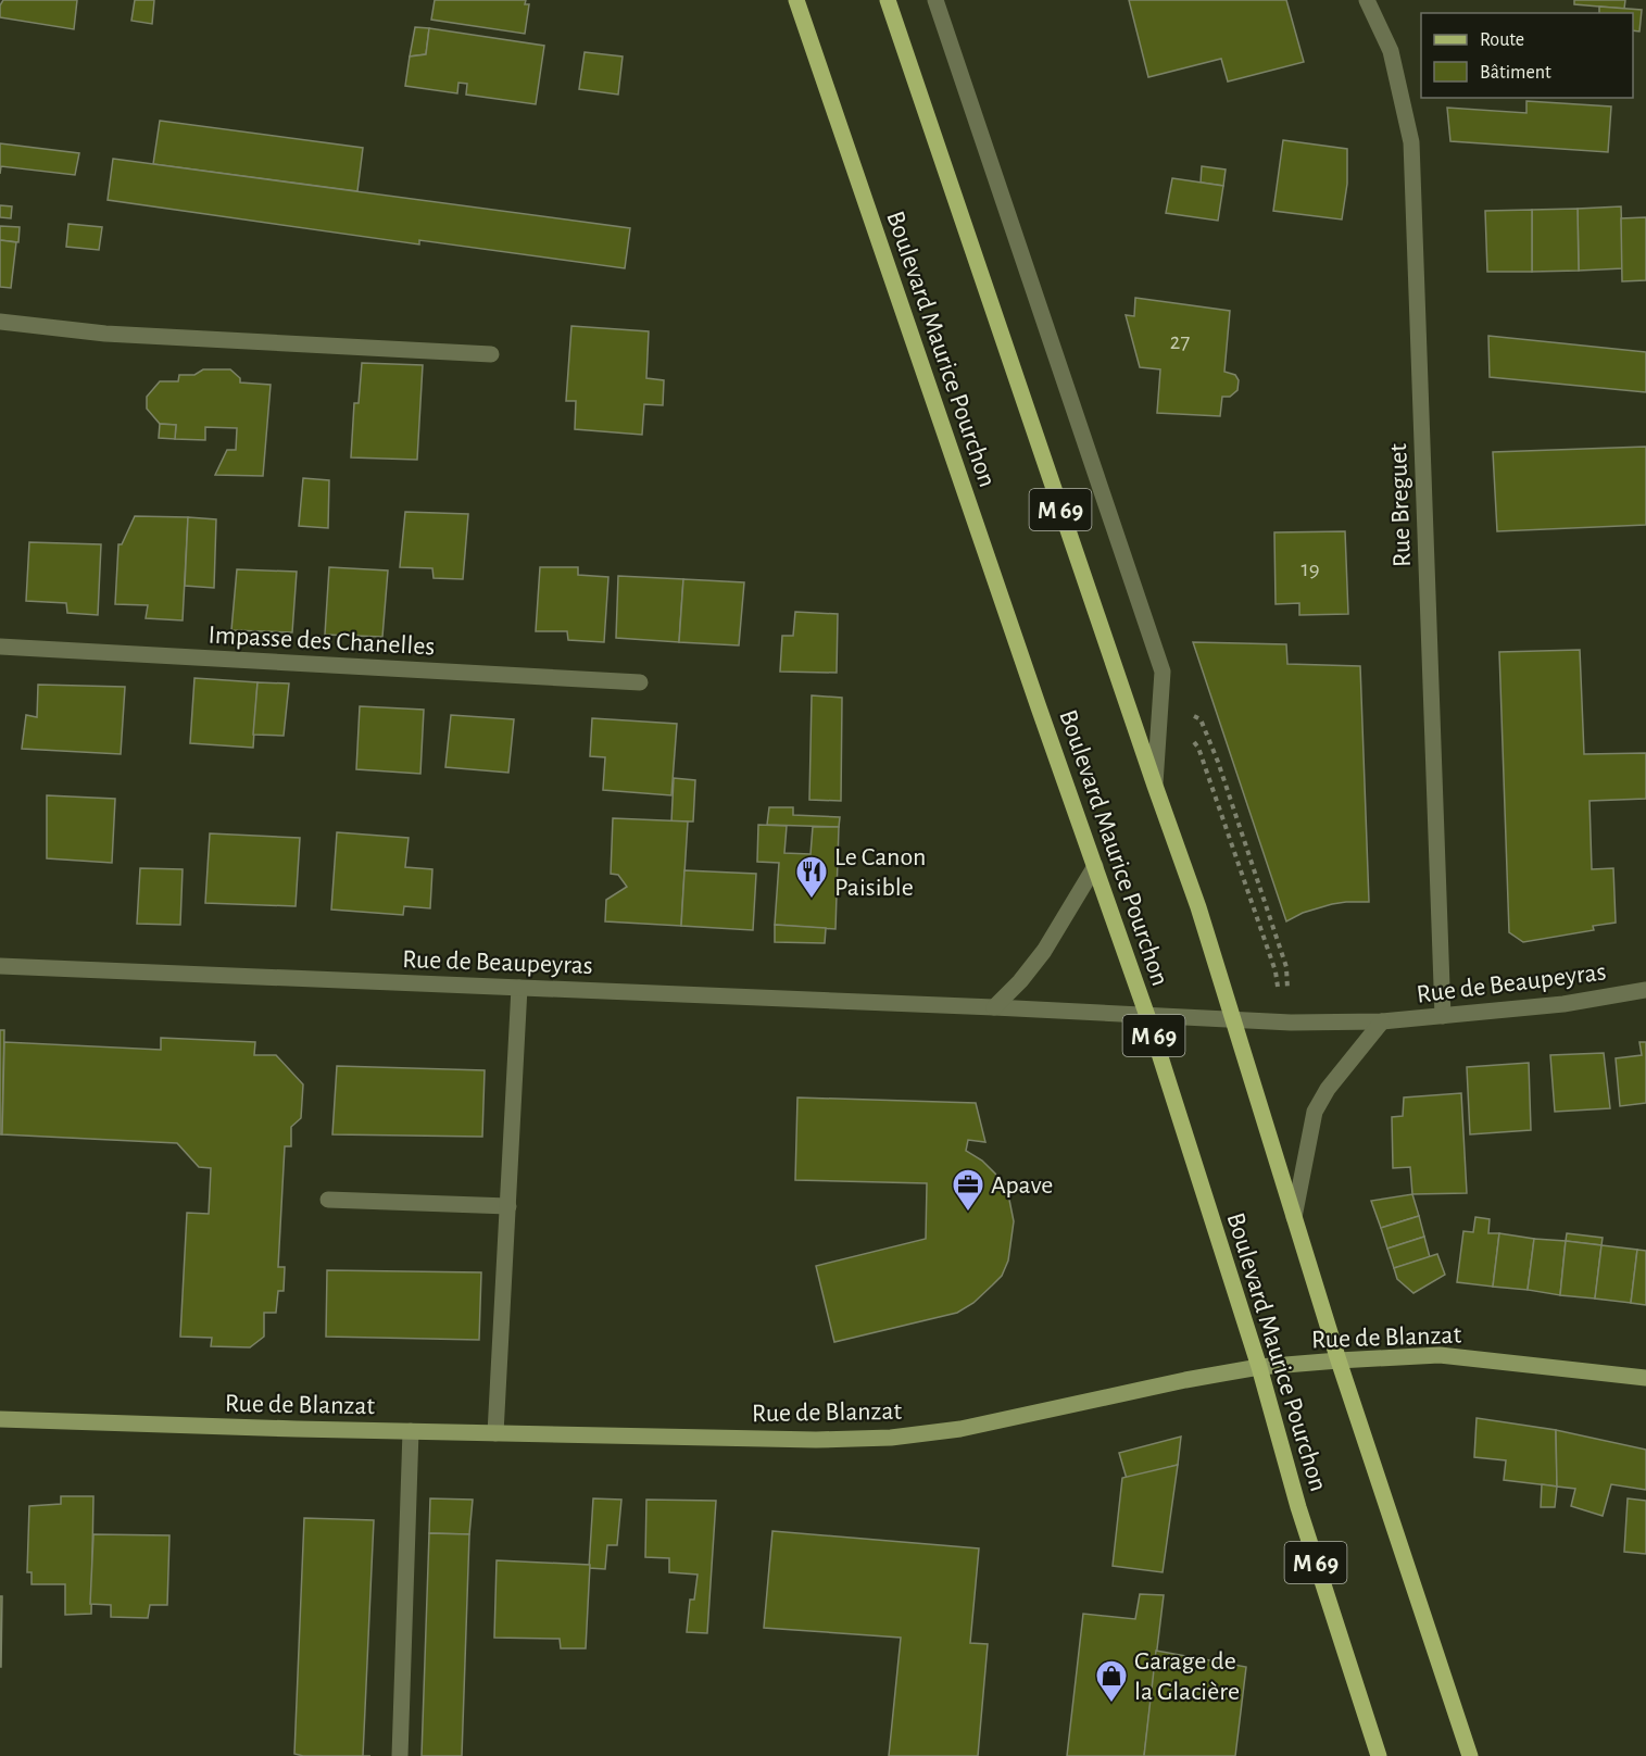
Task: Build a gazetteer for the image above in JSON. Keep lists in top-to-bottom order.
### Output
{
  "streets": {
    "main road": ["Boulevard Maurice Pourchon", "M 69"],
    "street": [
      "Rue Breguet",
      "Impasse des Chanelles",
      "Rue de Beaupeyras",
      "Rue de Blanzat"
    ]
  },
  "crossings": [
    ["Boulevard Maurice Pourchon", "Rue de Beaupeyras"],
    ["Boulevard Maurice Pourchon", "Rue de Blanzat"],
    ["Rue Breguet", "Rue de Beaupeyras"]
  ],
  "places": {
    "restaurant": ["Le Canon Paisible"],
    "office": ["Apave"],
    "shop": ["Garage de la Glacière"]
  },
  "house_numbers": ["27", "19"],
  "legend": ["Route", "Bâtiment"]
}
